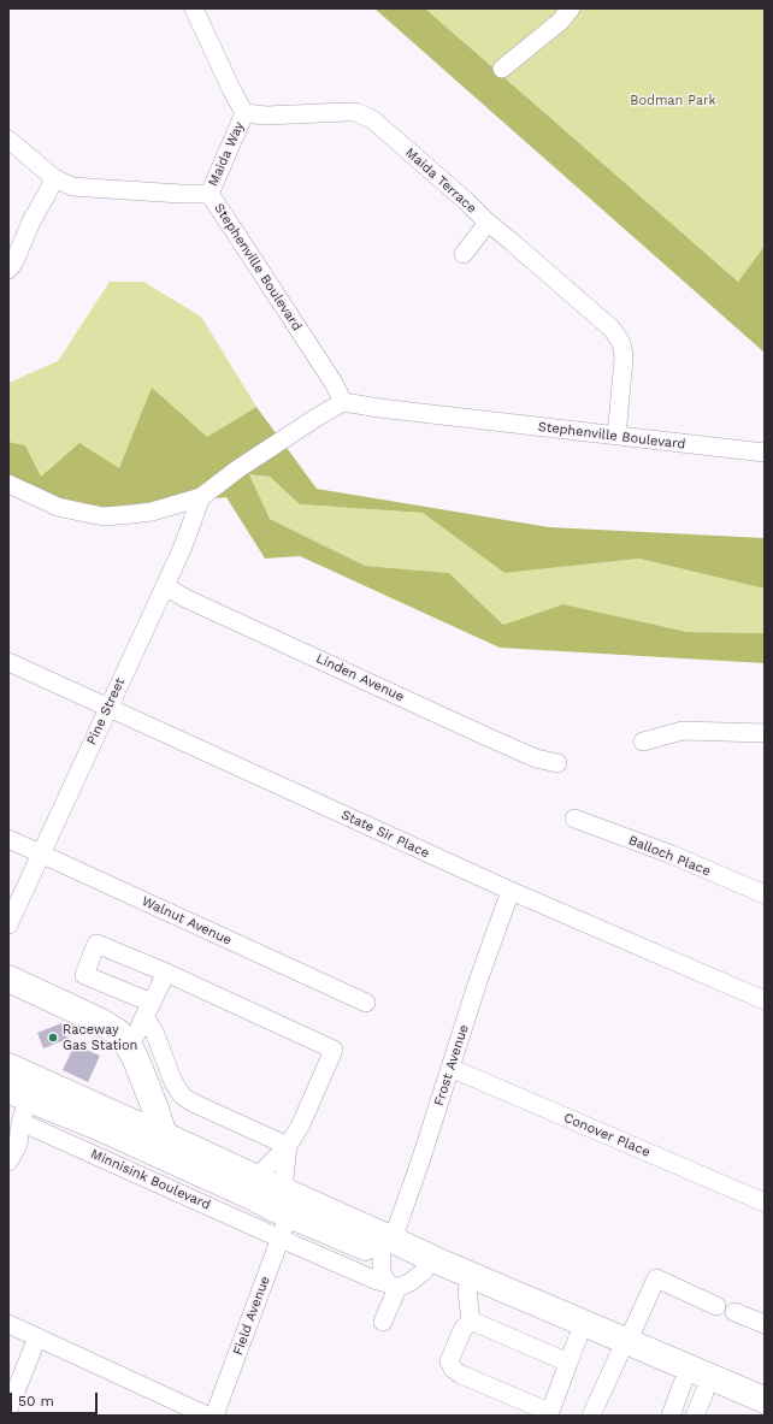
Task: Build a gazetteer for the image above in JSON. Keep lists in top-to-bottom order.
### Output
{
  "streets": {
    "street": [
      "Maida Way",
      "Maida Terrace",
      "Stephenville Boulevard",
      "Linden Avenue",
      "Pine Street",
      "State Sir Place",
      "Balloch Place",
      "Walnut Avenue",
      "Frost Avenue",
      "Conover Place",
      "Field Avenue"
    ]
  },
  "crossings": [
    ["Maida Way", "Maida Terrace"],
    ["Maida Way", "Stephenville Boulevard"],
    ["Maida Terrace", "Stephenville Boulevard"],
    ["Linden Avenue", "Pine Street"],
    ["Pine Street", "State Sir Place"],
    ["Pine Street", "Walnut Avenue"],
    ["State Sir Place", "Frost Avenue"],
    ["Frost Avenue", "Conover Place"]
  ],
  "parks": ["Bodman Park"],
  "places": ["Raceway Gas Station"],
  "scale_bar": "50 m"
}
